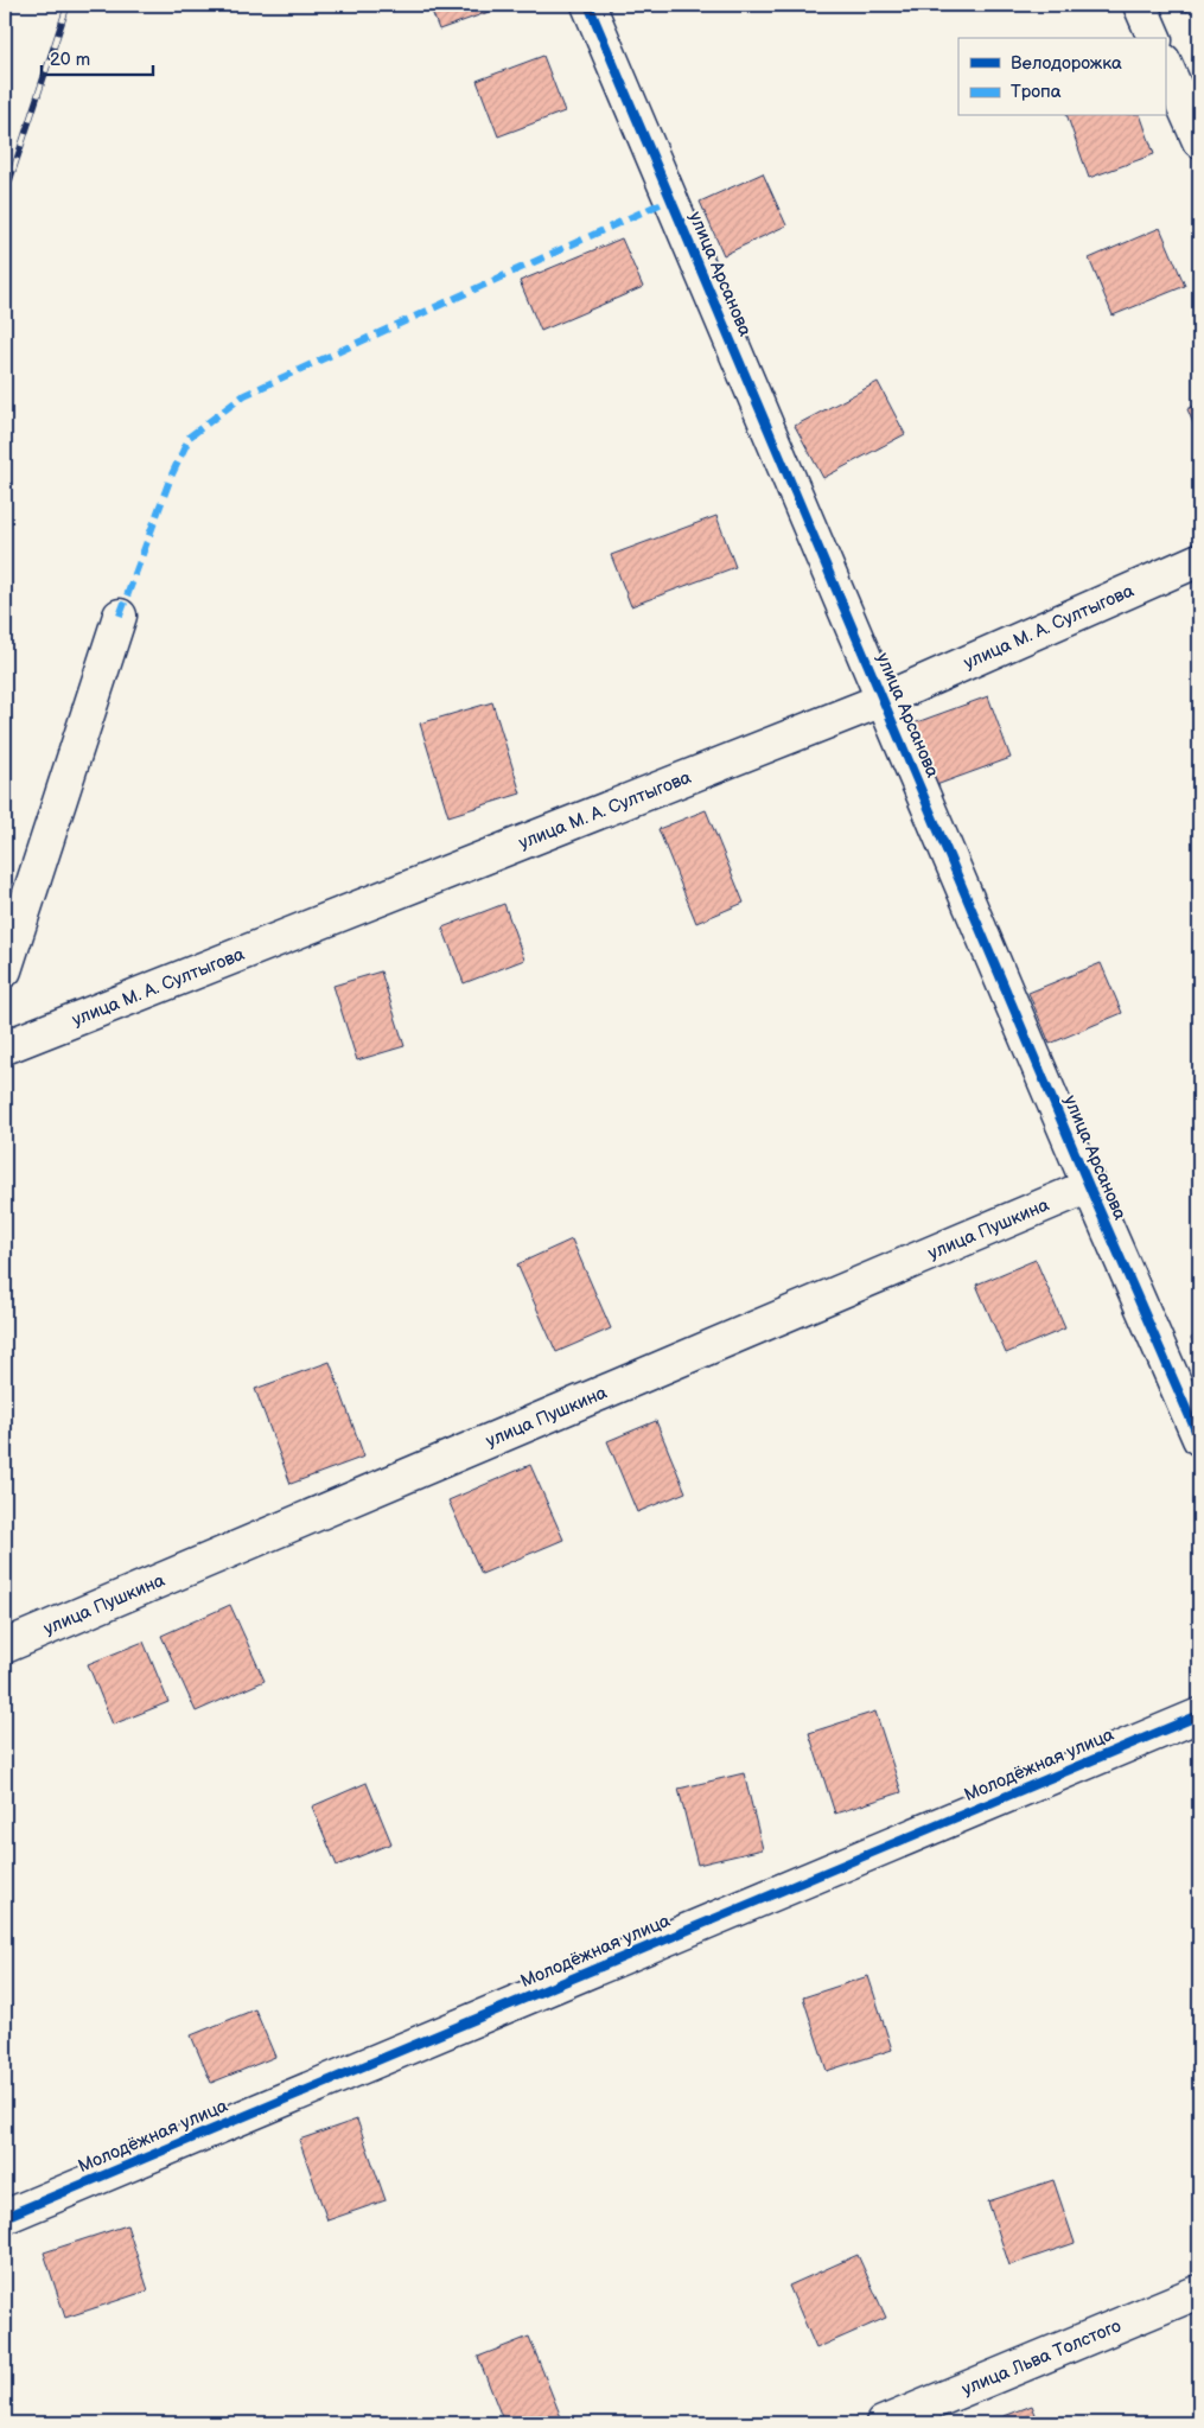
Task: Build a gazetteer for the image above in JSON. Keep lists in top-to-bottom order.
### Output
{
  "streets": {
    "street": [
      "улица Арсанова",
      "улица М. А. Султыгова",
      "улица Пушкина",
      "Молодёжная улица",
      "улица Льва Толстого"
    ]
  },
  "crossings": [
    ["улица Арсанова", "улица М. А. Султыгова"],
    ["улица Арсанова", "улица Пушкина"]
  ],
  "legend": ["Велодорожка", "Тропа"],
  "scale_bar": "20 m"
}
